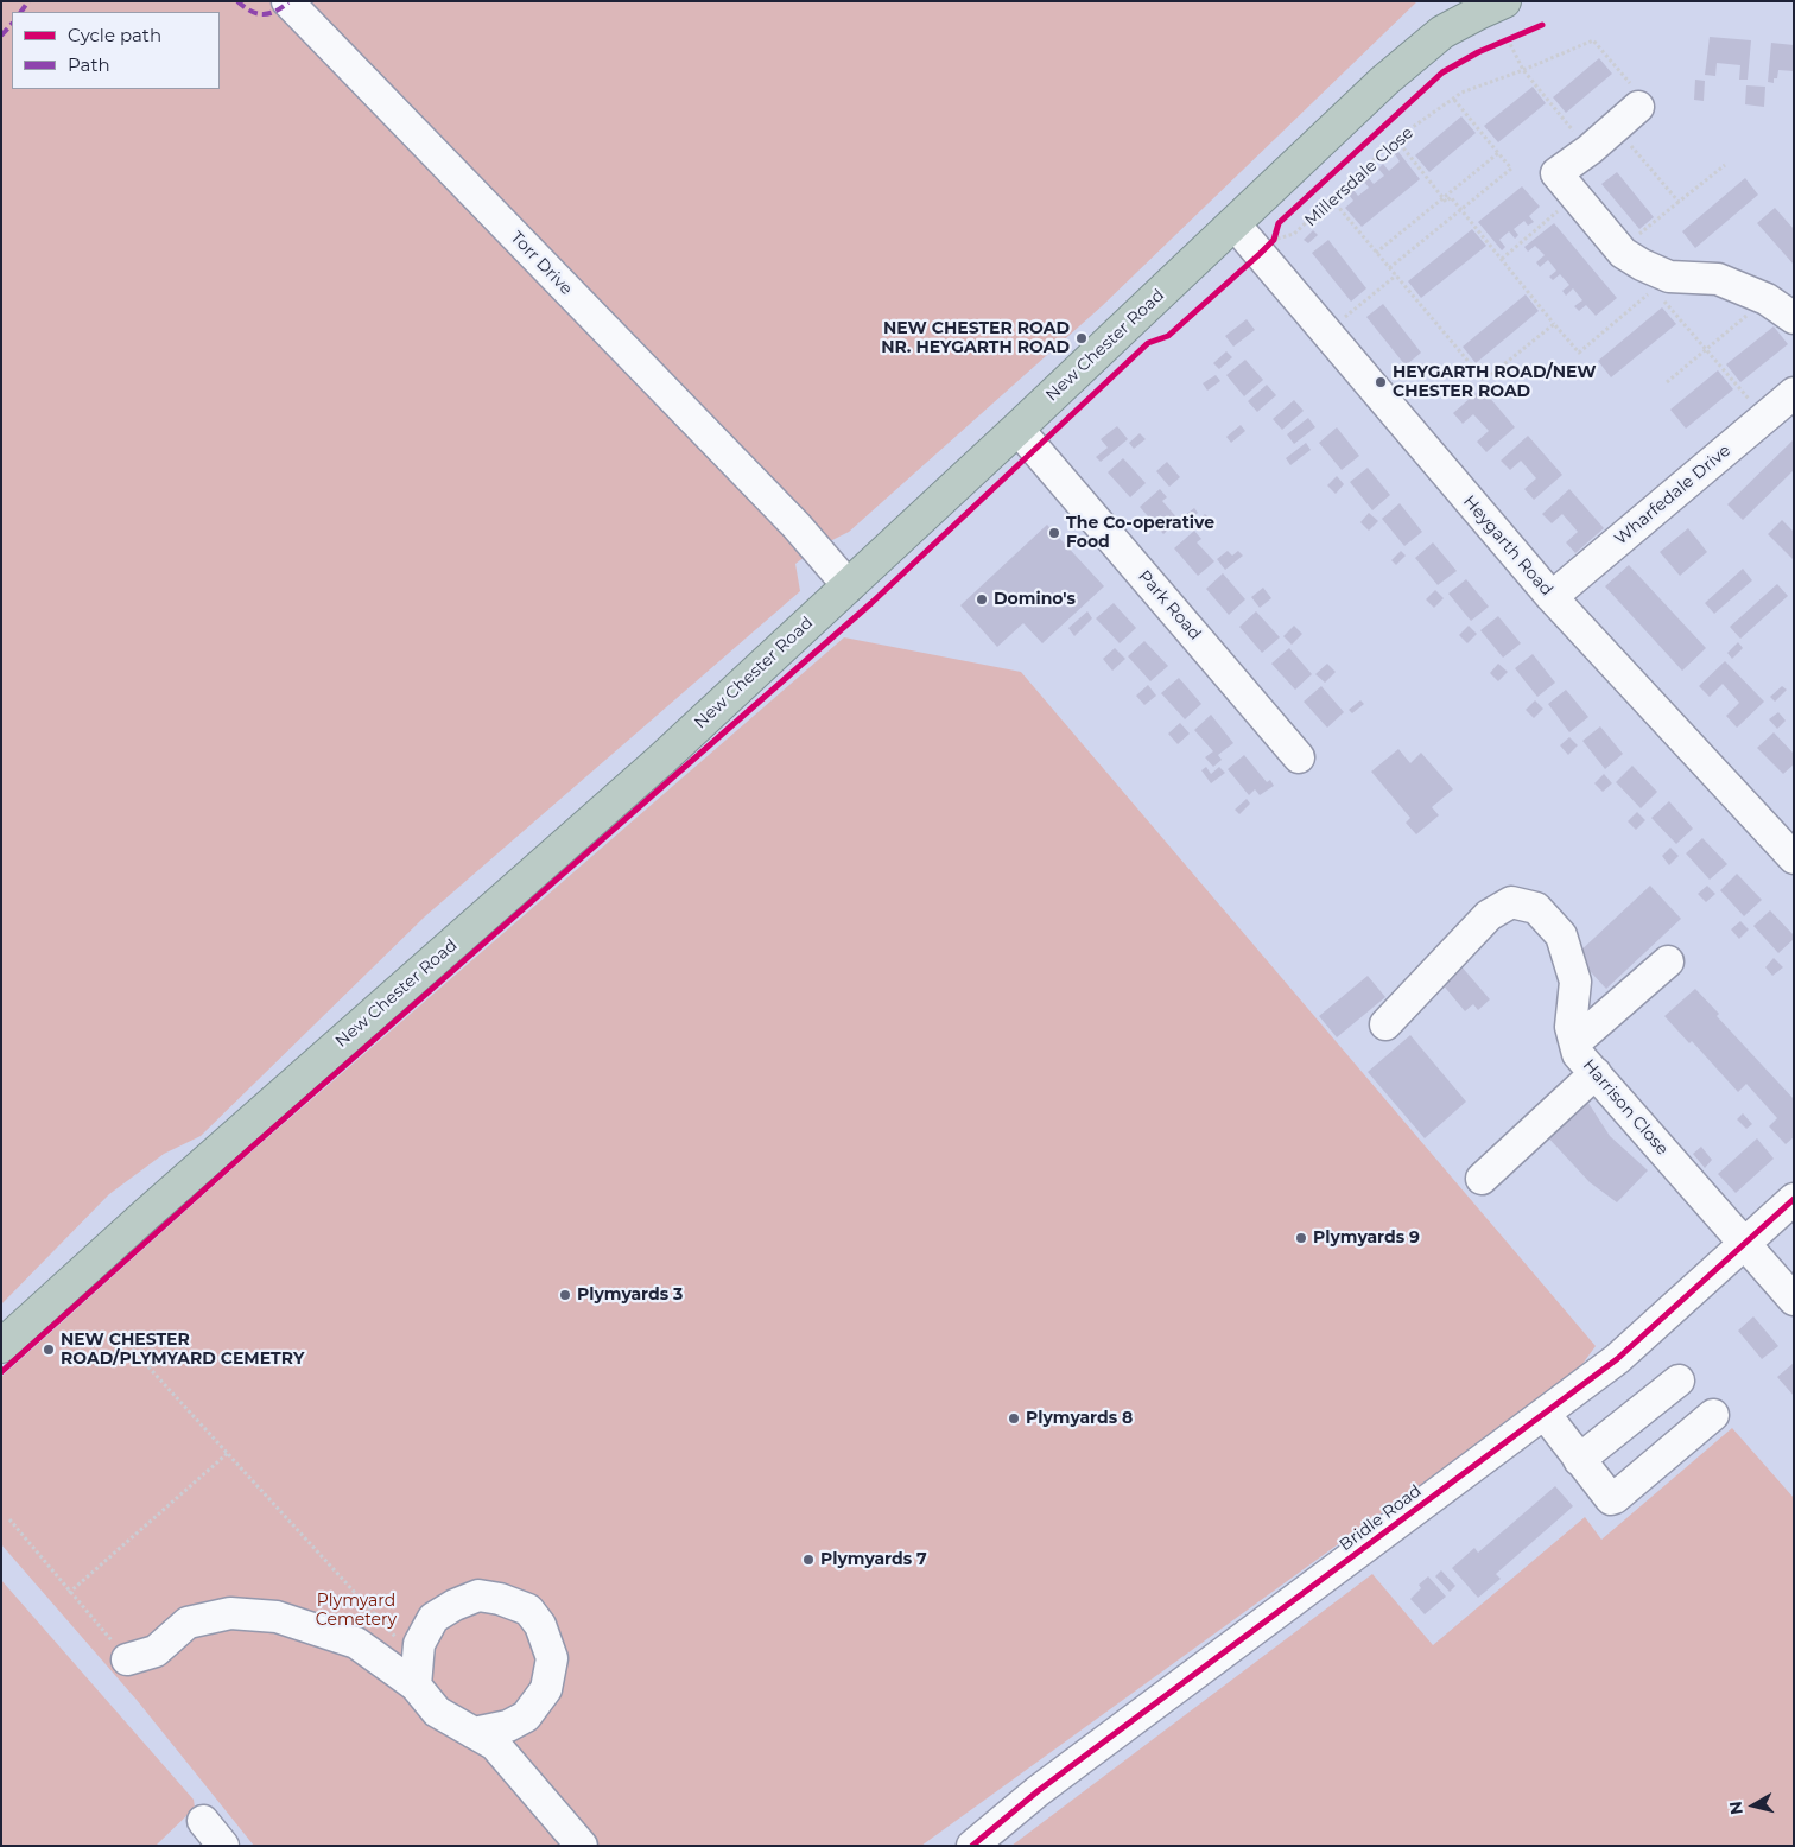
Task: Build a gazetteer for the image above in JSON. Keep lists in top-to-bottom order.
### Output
{
  "streets": {
    "highway": ["New Chester Road"],
    "street": [
      "Torr Drive",
      "Wharfedale Drive",
      "Heygarth Road",
      "Park Road",
      "Harrison Close",
      "Bridle Road"
    ],
    "cycle path": ["Millersdale Close"]
  },
  "crossings": [
    ["Torr Drive", "New Chester Road"],
    ["New Chester Road", "Heygarth Road"],
    ["New Chester Road", "Park Road"],
    ["Wharfedale Drive", "Heygarth Road"],
    ["Harrison Close", "Bridle Road"]
  ],
  "parks": ["Plymyard Cemetery"],
  "places": [
    "NEW CHESTER ROAD NR. HEYGARTH ROAD",
    "HEYGARTH ROAD/NEW CHESTER ROAD",
    "The Co-operative Food",
    "Domino's",
    "Plymyards 9",
    "Plymyards 3",
    "NEW CHESTER ROAD/PLYMYARD CEMETRY",
    "Plymyards 8",
    "Plymyards 7"
  ],
  "legend": ["Cycle path", "Path"],
  "north": "left"
}
